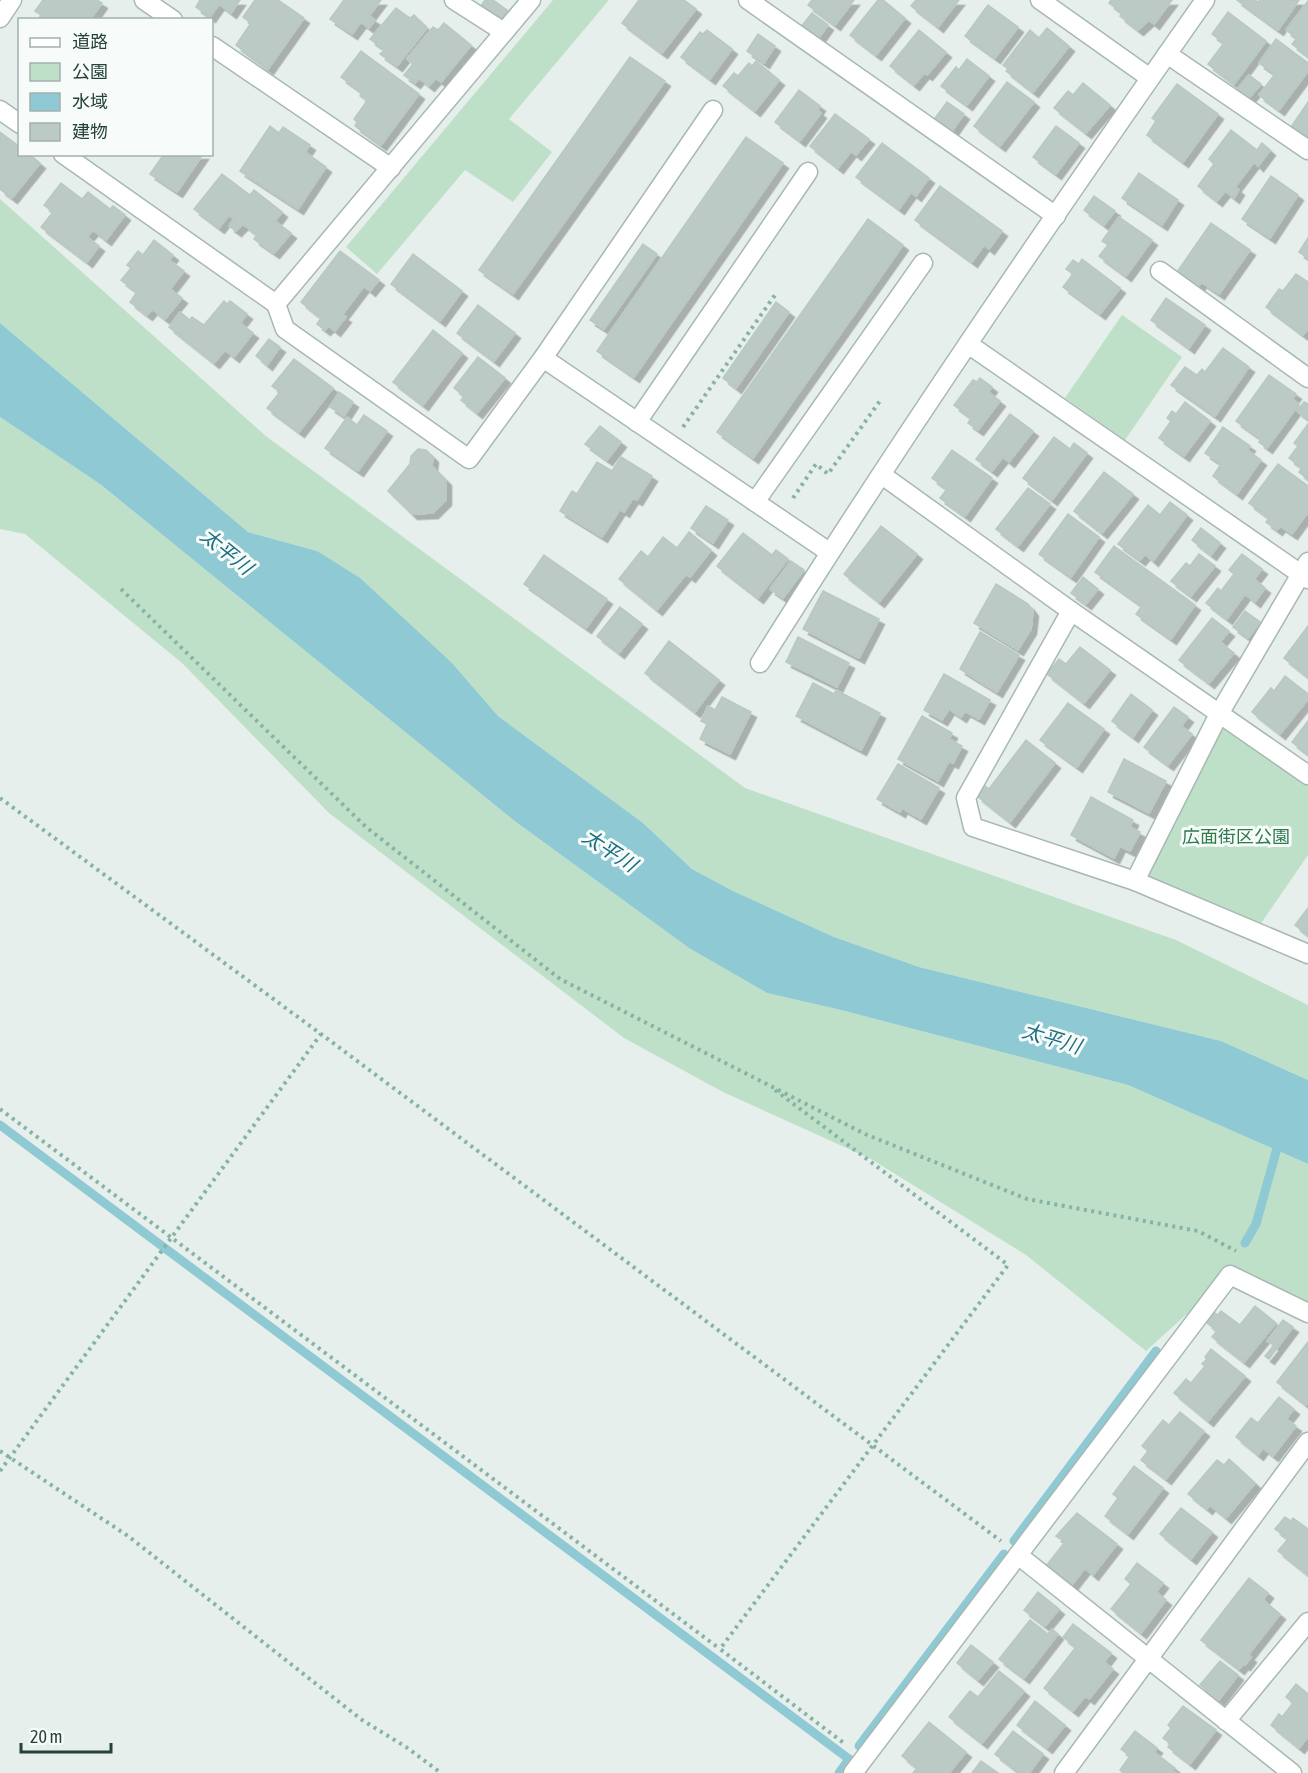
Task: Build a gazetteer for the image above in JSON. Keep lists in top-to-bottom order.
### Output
{
  "water": ["太平川"],
  "parks": ["広面街区公園"],
  "legend": [
    "道路",
    "公園",
    "水域",
    "建物"
  ],
  "scale_bar": "20 m"
}
